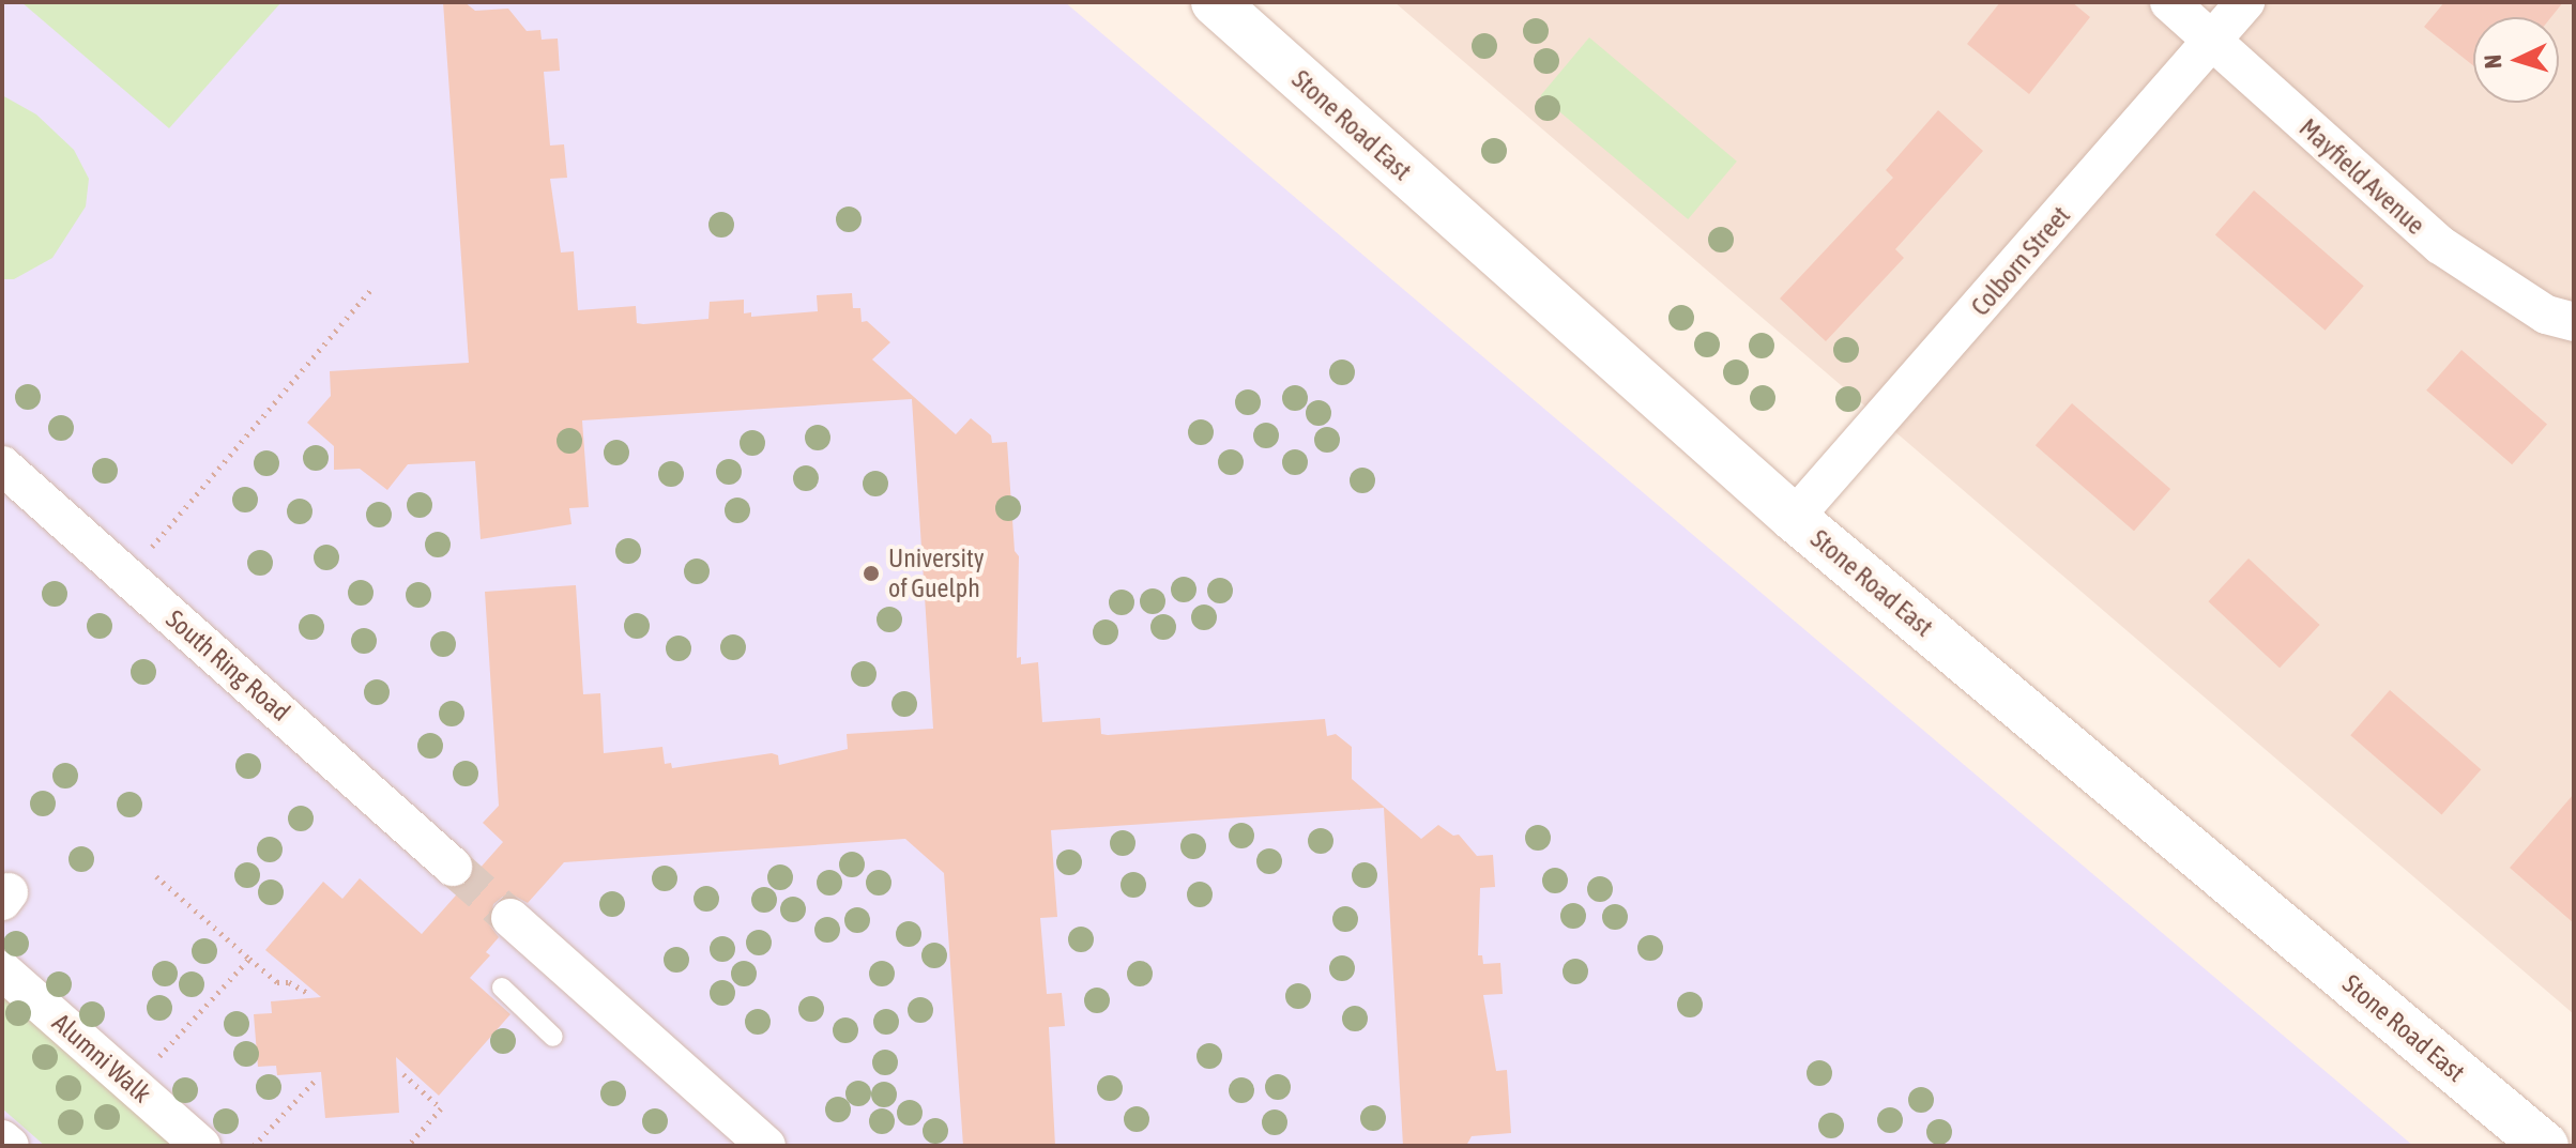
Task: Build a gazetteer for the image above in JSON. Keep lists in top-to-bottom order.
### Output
{
  "streets": {
    "main road": ["Stone Road East"],
    "street": [
      "Mayfield Avenue",
      "Colborn Street",
      "South Ring Road",
      "Alumni Walk"
    ]
  },
  "crossings": [
    ["Stone Road East", "Colborn Street"],
    ["Mayfield Avenue", "Colborn Street"]
  ],
  "places": ["University of Guelph"],
  "north": "left"
}
